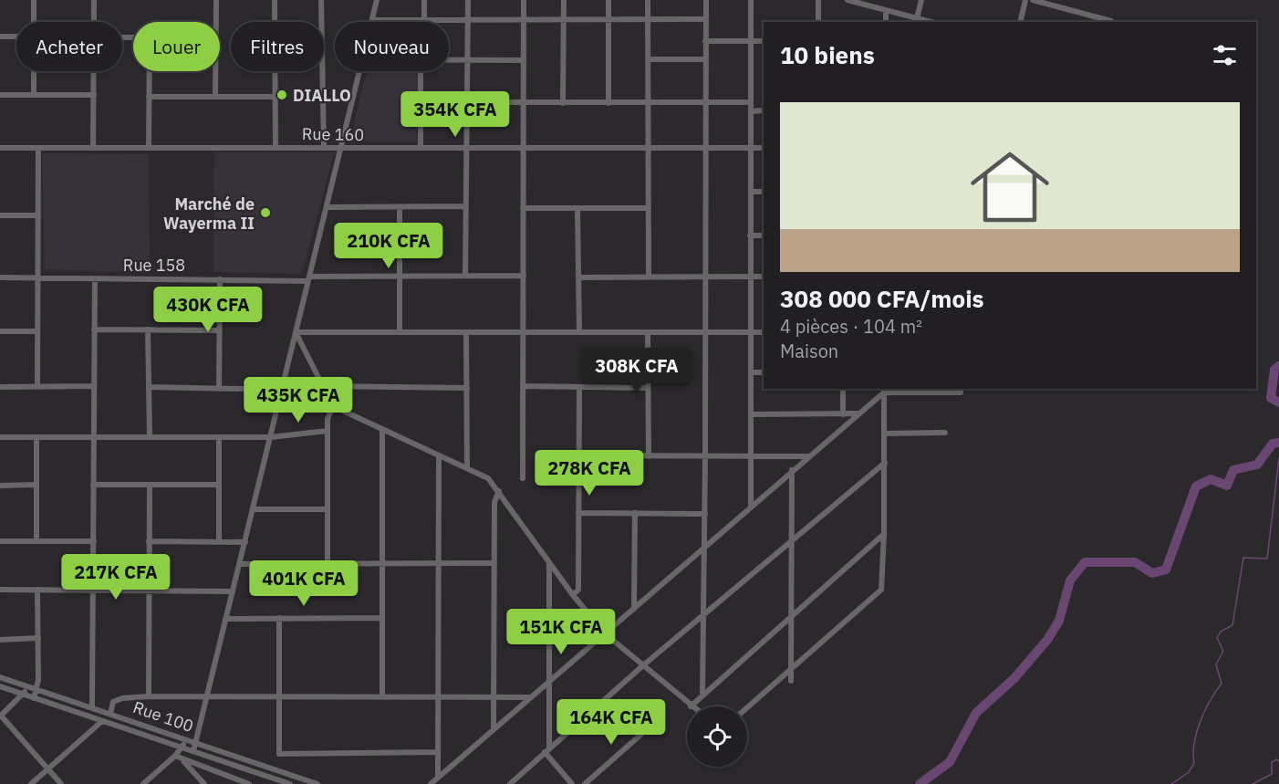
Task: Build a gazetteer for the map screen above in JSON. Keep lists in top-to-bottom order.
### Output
{
  "streets": {
    "street": ["Rue 160", "Rue 158", "Rue 100"]
  },
  "places": ["DIALLO", "Marché de Wayerma II"],
  "page": {
    "chip": [
      "Acheter",
      "Louer",
      "Filtres",
      "Nouveau"
    ],
    "heading": "10 biens",
    "list": [
      {
        "name": "308 000 CFA/mois",
        "note": "4 pièces · 104 m² · Maison"
      }
    ],
    "price": [
      "354K CFA",
      "210K CFA",
      "430K CFA",
      "308K CFA",
      "435K CFA",
      "278K CFA",
      "217K CFA",
      "401K CFA",
      "151K CFA",
      "164K CFA"
    ]
  }
}
